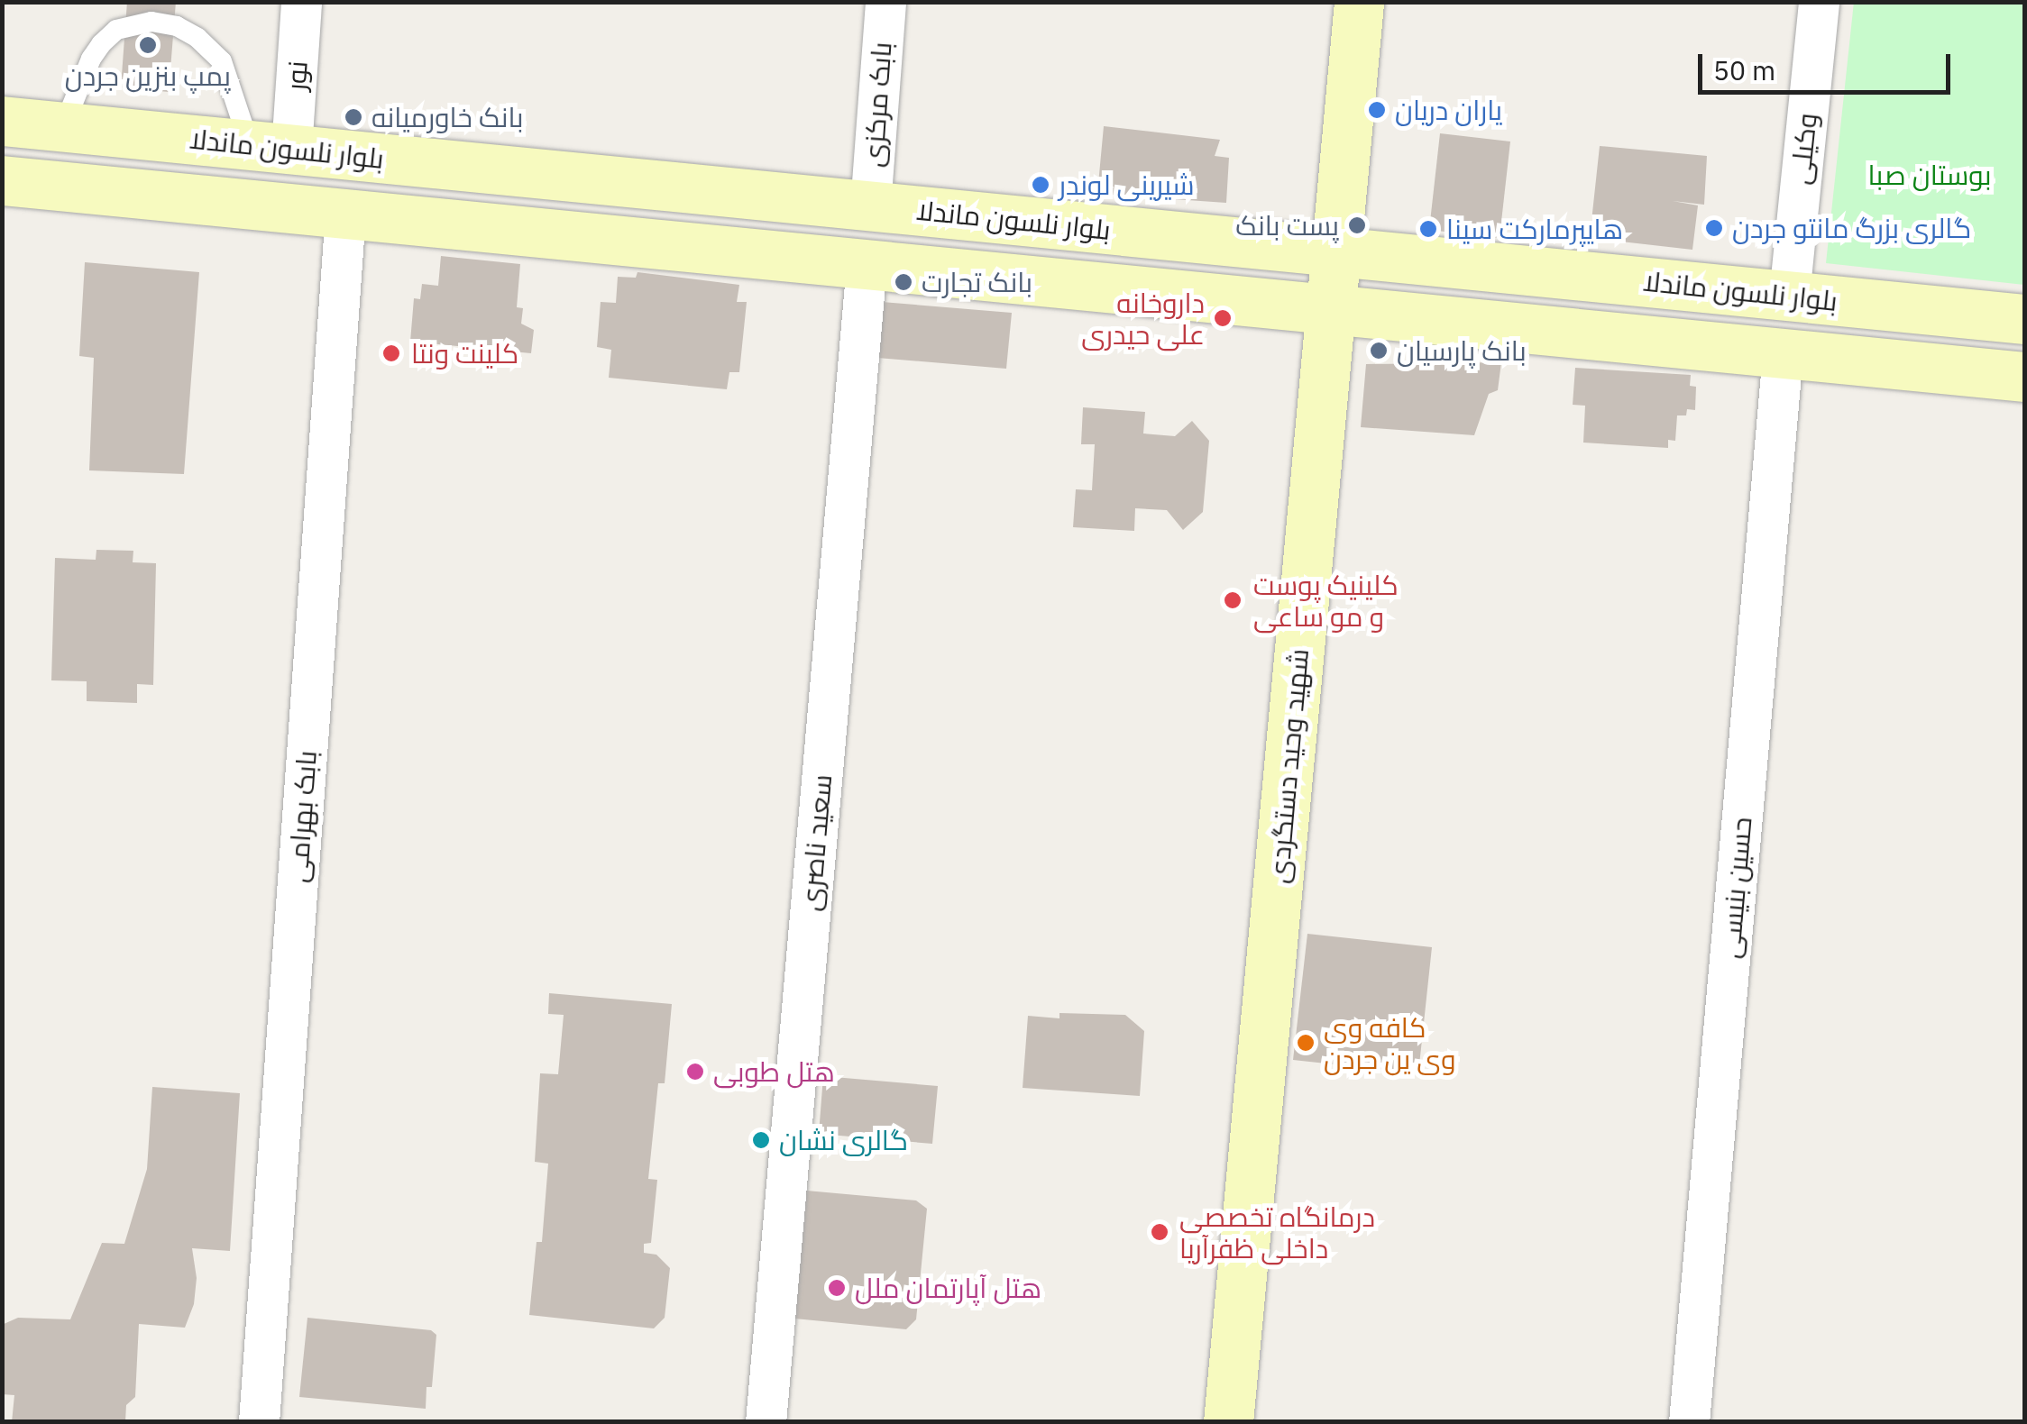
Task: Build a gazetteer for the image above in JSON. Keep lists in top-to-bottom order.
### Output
{
  "streets": {
    "main road": ["بلوار نلسون ماندلا", "شهید وحید دستگردی"],
    "street": [
      "نور",
      "بابک مرکزی",
      "وكيلی",
      "بابک بهرامی",
      "سعید ناصری",
      "حسین بنیسی"
    ]
  },
  "crossings": [
    ["نور", "بلوار نلسون ماندلا"],
    ["بابک مرکزی", "بلوار نلسون ماندلا"],
    ["بلوار نلسون ماندلا", "وكيلی"],
    ["بلوار نلسون ماندلا", "شهید وحید دستگردی"],
    ["بلوار نلسون ماندلا", "بابک بهرامی"],
    ["بلوار نلسون ماندلا", "سعید ناصری"],
    ["بلوار نلسون ماندلا", "حسین بنیسی"]
  ],
  "parks": ["بوستان صبا"],
  "places": [
    "پمپ بنزين جردن",
    "یاران دریان",
    "بانک خاورمیانه",
    "شیرینی لوندر",
    "پست بانک",
    "گالری بزرگ مانتو جردن",
    "هایپرمارکت سینا",
    "بانک تجارت",
    "داروخانه علی حیدری",
    "بانک پارسیان",
    "کلینت ونتا",
    "کلینیک پوست و مو ساعی",
    "کافه وی وی ین جردن",
    "هتل طوبی",
    "گالری نشان",
    "درمانگاه تخصصی داخلی ظفرآریا",
    "هتل آپارتمان ملل"
  ],
  "scale_bar": "50 m"
}
